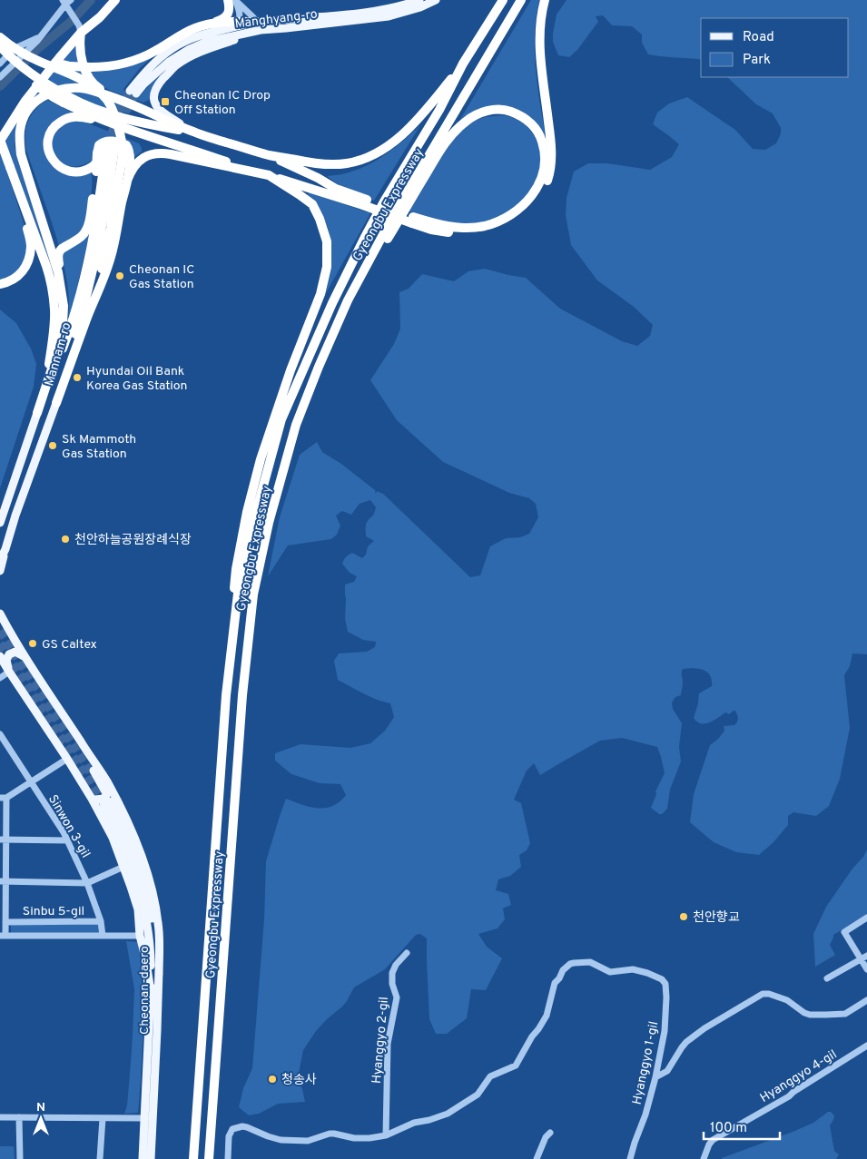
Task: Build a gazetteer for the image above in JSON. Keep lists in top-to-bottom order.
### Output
{
  "streets": {
    "highway": ["Gyeongbu Expressway", "Mannam-ro"],
    "main road": ["Manghyang-ro", "Cheonan-daero"],
    "street": [
      "Sinwon 3-gil",
      "Sinbu 5-gil",
      "Hyanggyo 2-gil",
      "Hyanggyo 1-gil",
      "Hyanggyo 4-gil"
    ]
  },
  "crossings": [
    ["Sinwon 3-gil", "Sinbu 5-gil"],
    ["Hyanggyo 2-gil", "Hyanggyo 1-gil"]
  ],
  "places": {
    "transit": ["Cheonan IC Drop Off Station"],
    "other": [
      "Cheonan IC Gas Station",
      "Hyundai Oil Bank Korea Gas Station",
      "Sk Mammoth Gas Station",
      "천안하늘공원장례식장",
      "GS Caltex",
      "천안향교",
      "청송사"
    ]
  },
  "legend": ["Road", "Park"],
  "scale_bar": "100 m",
  "north": "top"
}
